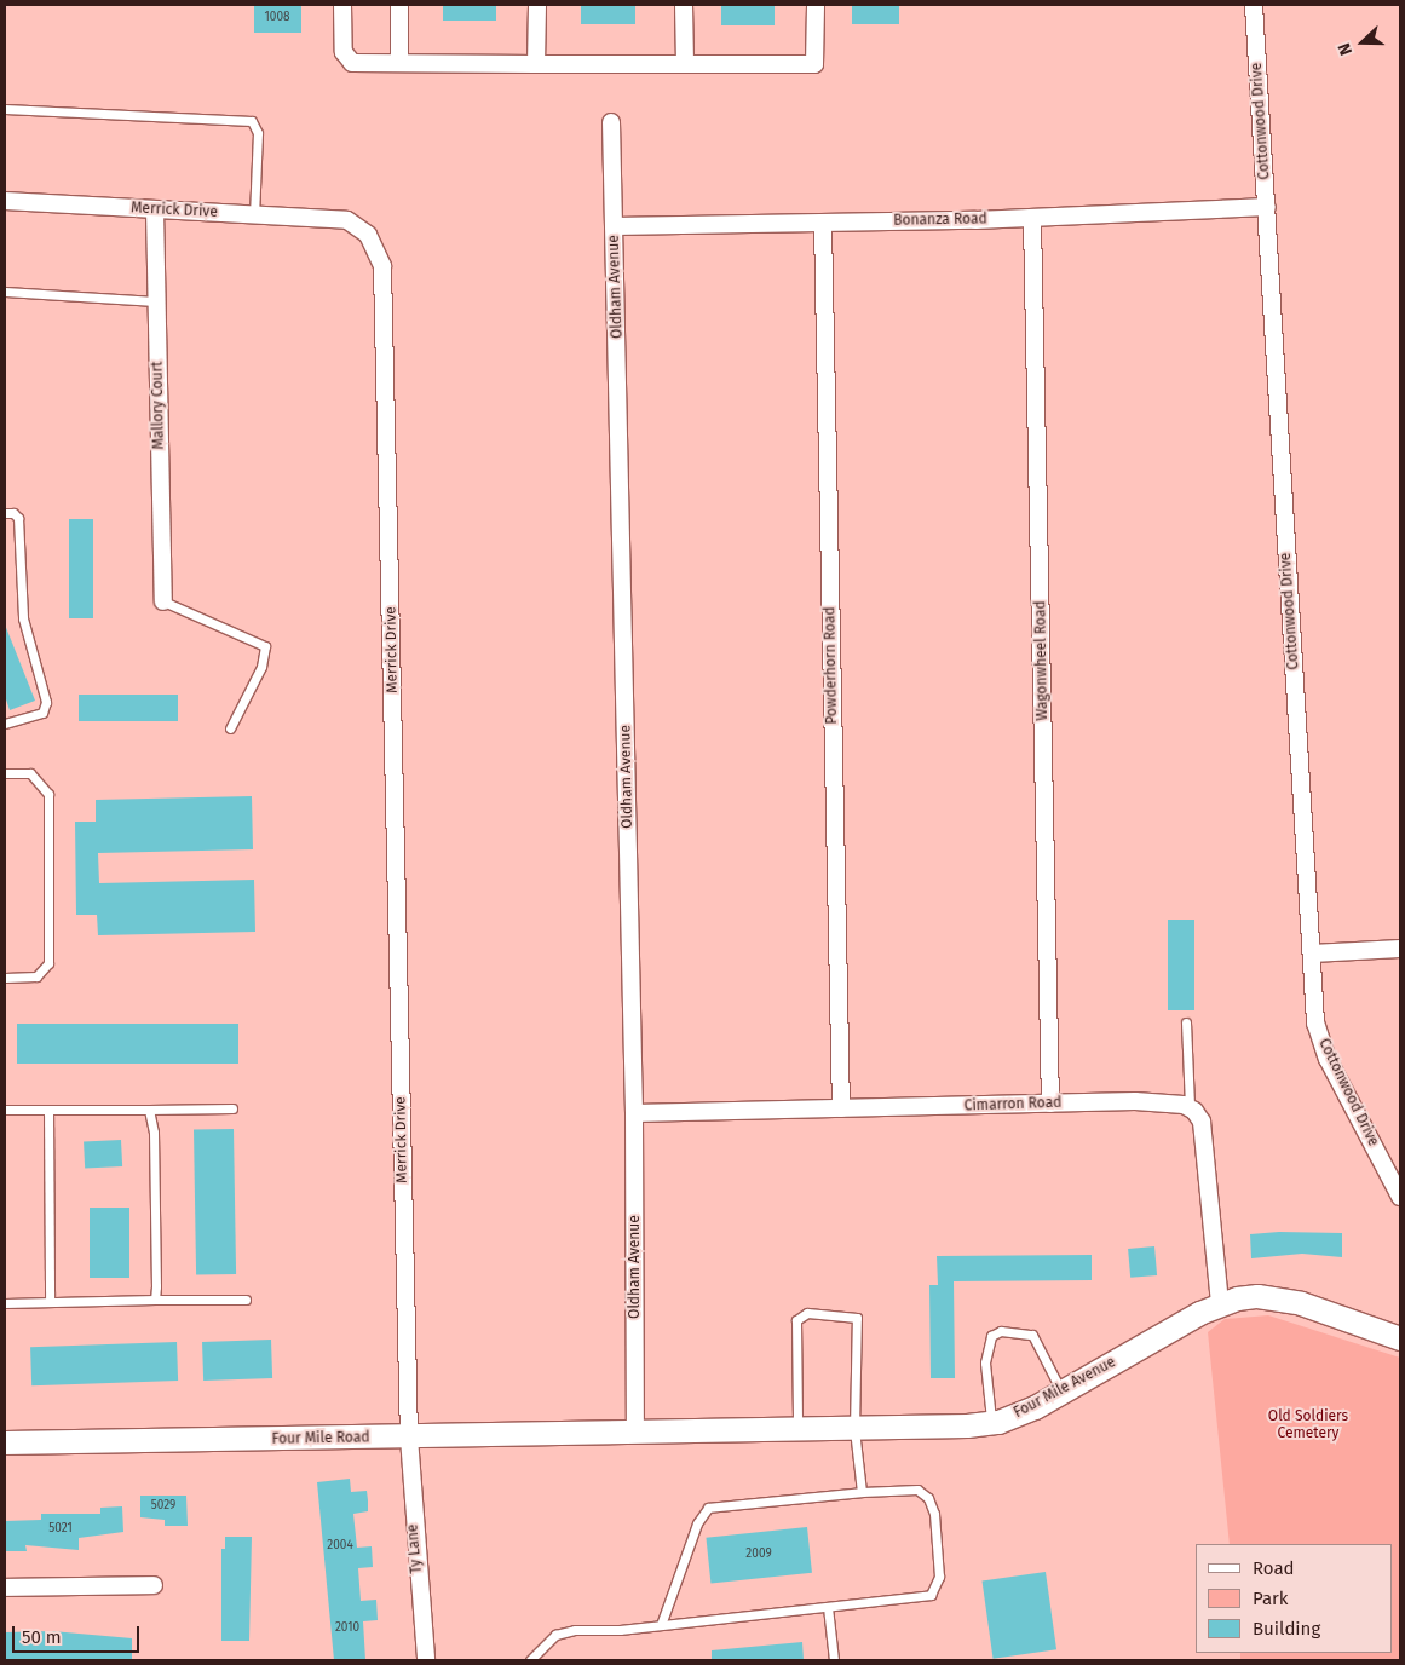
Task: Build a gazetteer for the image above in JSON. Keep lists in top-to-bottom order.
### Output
{
  "streets": {
    "street": [
      "Cottonwood Drive",
      "Merrick Drive",
      "Bonanza Road",
      "Oldham Avenue",
      "Mallory Court",
      "Wagonwheel Road",
      "Powderhorn Road",
      "Cimarron Road",
      "Four Mile Avenue",
      "Four Mile Road",
      "Ty Lane"
    ]
  },
  "crossings": [
    ["Cottonwood Drive", "Bonanza Road"],
    ["Merrick Drive", "Mallory Court"],
    ["Merrick Drive", "Four Mile Road"],
    ["Merrick Drive", "Ty Lane"],
    ["Bonanza Road", "Oldham Avenue"],
    ["Bonanza Road", "Wagonwheel Road"],
    ["Bonanza Road", "Powderhorn Road"],
    ["Oldham Avenue", "Cimarron Road"],
    ["Oldham Avenue", "Four Mile Avenue"],
    ["Oldham Avenue", "Four Mile Road"],
    ["Wagonwheel Road", "Cimarron Road"],
    ["Powderhorn Road", "Cimarron Road"],
    ["Four Mile Avenue", "Four Mile Road"],
    ["Four Mile Road", "Ty Lane"]
  ],
  "parks": ["Old Soldiers Cemetery"],
  "house_numbers": [
    "1008",
    "5029",
    "5021",
    "2004",
    "2009",
    "2010"
  ],
  "legend": ["Road", "Park", "Building"],
  "scale_bar": "50 m",
  "north": "left"
}
